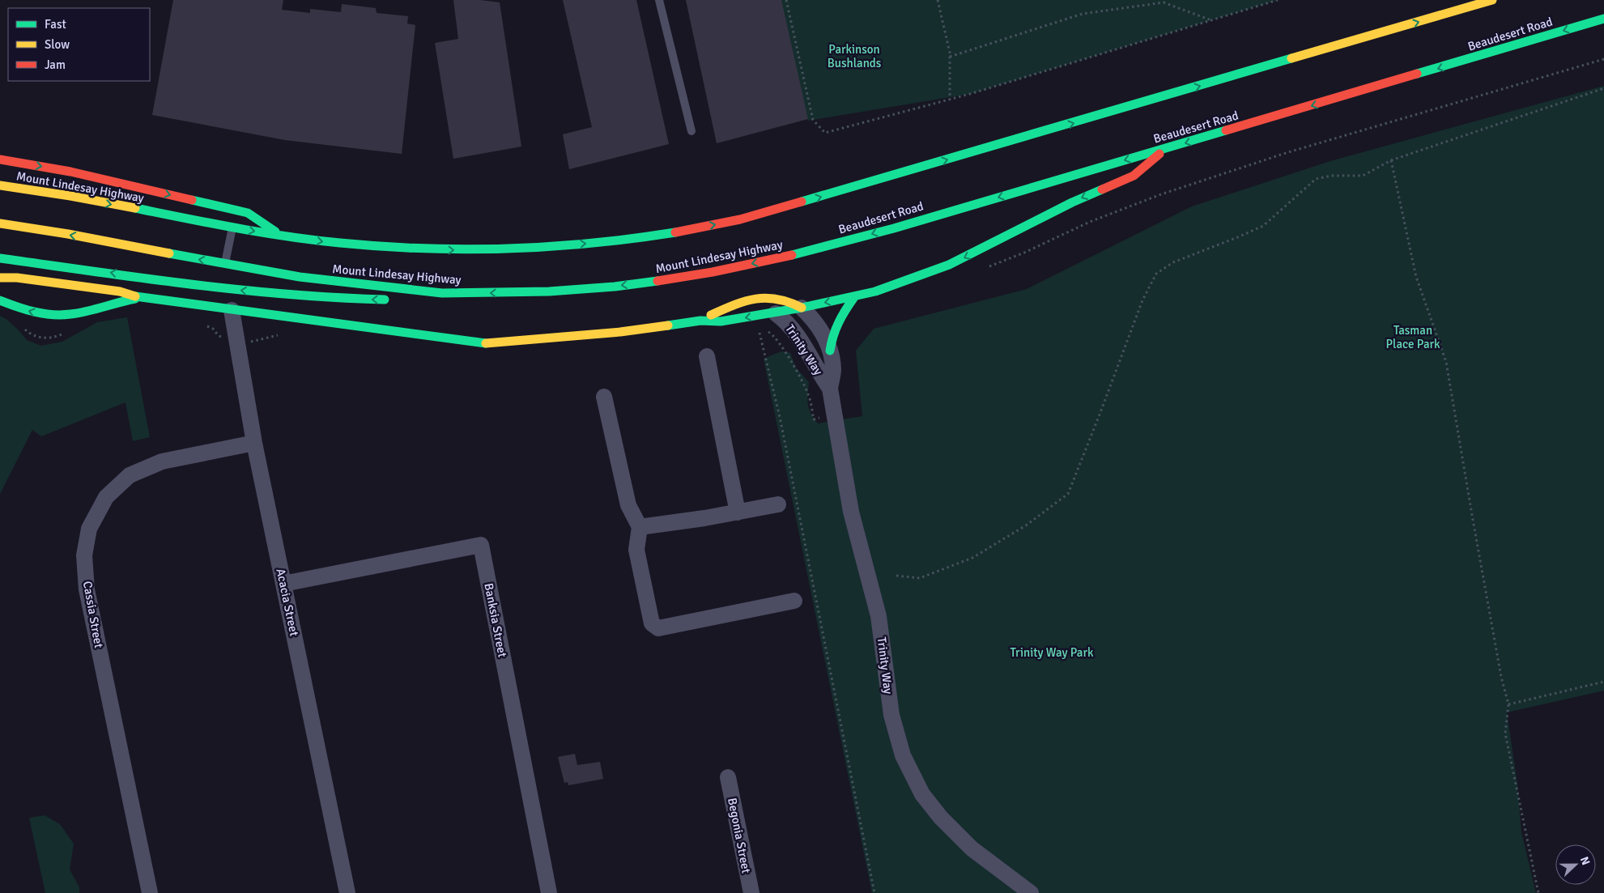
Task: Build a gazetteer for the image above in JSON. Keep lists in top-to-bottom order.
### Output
{
  "streets": {
    "main road": ["Beaudesert Road", "Mount Lindesay Highway"],
    "street": [
      "Trinity Way",
      "Acacia Street",
      "Cassia Street",
      "Banksia Street",
      "Begonia Street"
    ]
  },
  "crossings": [
    ["Beaudesert Road", "Mount Lindesay Highway"],
    ["Acacia Street", "Cassia Street"],
    ["Acacia Street", "Banksia Street"]
  ],
  "parks": ["Parkinson Bushlands", "Tasman Place Park", "Trinity Way Park"],
  "legend": ["Fast", "Slow", "Jam"],
  "north": "right"
}
